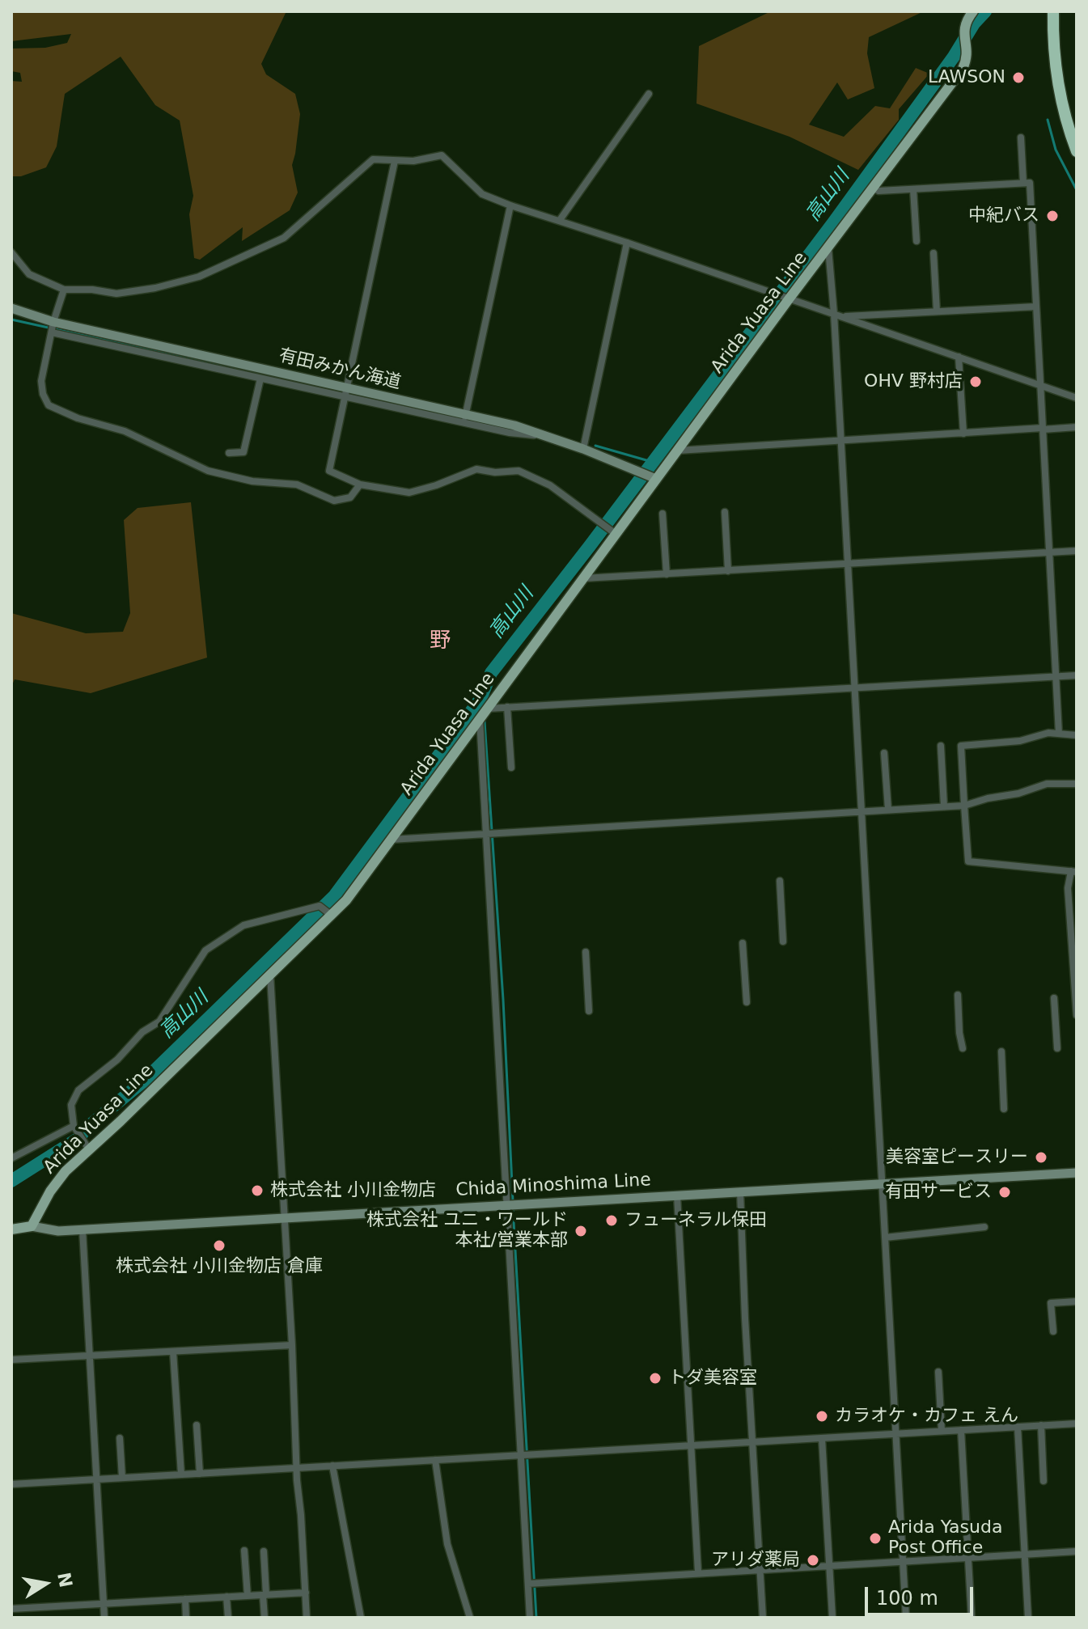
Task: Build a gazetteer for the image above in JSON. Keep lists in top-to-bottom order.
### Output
{
  "streets": {
    "main road": ["Arida Yuasa Line", "有田みかん海道", "Chida Minoshima Line"]
  },
  "crossings": [
    ["Arida Yuasa Line", "有田みかん海道"],
    ["Arida Yuasa Line", "Chida Minoshima Line"]
  ],
  "districts": ["野"],
  "water": ["高山川"],
  "places": [
    "LAWSON",
    "中紀バス",
    "OHV 野村店",
    "美容室ピースリー",
    "株式会社 小川金物店",
    "有田サービス",
    "フューネラル保田",
    "株式会社 ユニ・ワールド 本社/営業本部",
    "株式会社 小川金物店 倉庫",
    "トダ美容室",
    "カラオケ・カフェ えん",
    "Arida Yasuda Post Office",
    "アリダ薬局"
  ],
  "scale_bar": "100 m",
  "north": "right"
}
